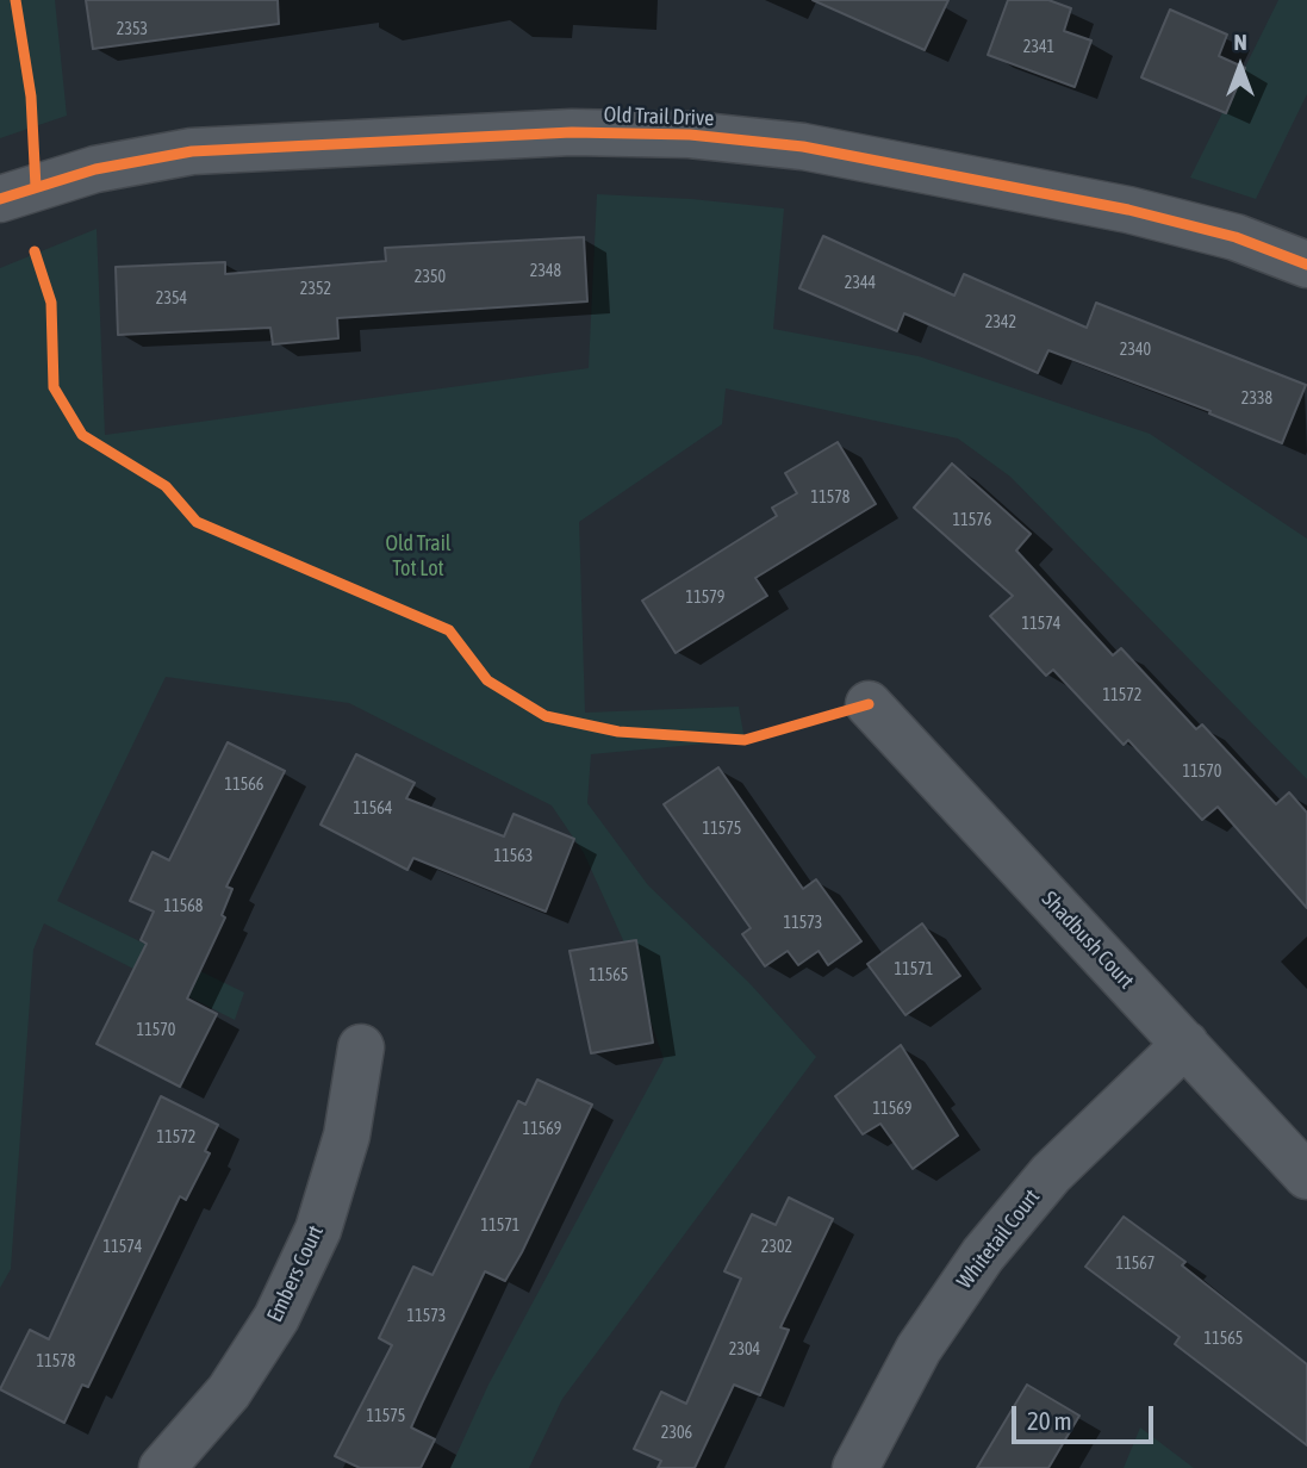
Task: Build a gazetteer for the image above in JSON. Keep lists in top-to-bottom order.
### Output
{
  "streets": {
    "street": [
      "Old Trail Drive",
      "Shadbush Court",
      "Whitetail Court",
      "Embers Court"
    ]
  },
  "crossings": [
    ["Shadbush Court", "Whitetail Court"]
  ],
  "parks": ["Old Trail Tot Lot"],
  "house_numbers": [
    "2353",
    "2341",
    "2348",
    "2350",
    "2344",
    "2352",
    "2354",
    "2342",
    "2340",
    "2338",
    "11578",
    "11576",
    "11579",
    "11574",
    "11572",
    "11570",
    "11566",
    "11564",
    "11575",
    "11563",
    "11568",
    "11573",
    "11571",
    "11565",
    "11570",
    "11569",
    "11569",
    "11572",
    "11571",
    "11574",
    "2302",
    "11567",
    "11573",
    "11565",
    "2304",
    "11578",
    "11575",
    "2306"
  ],
  "scale_bar": "20 m",
  "north": "top"
}
